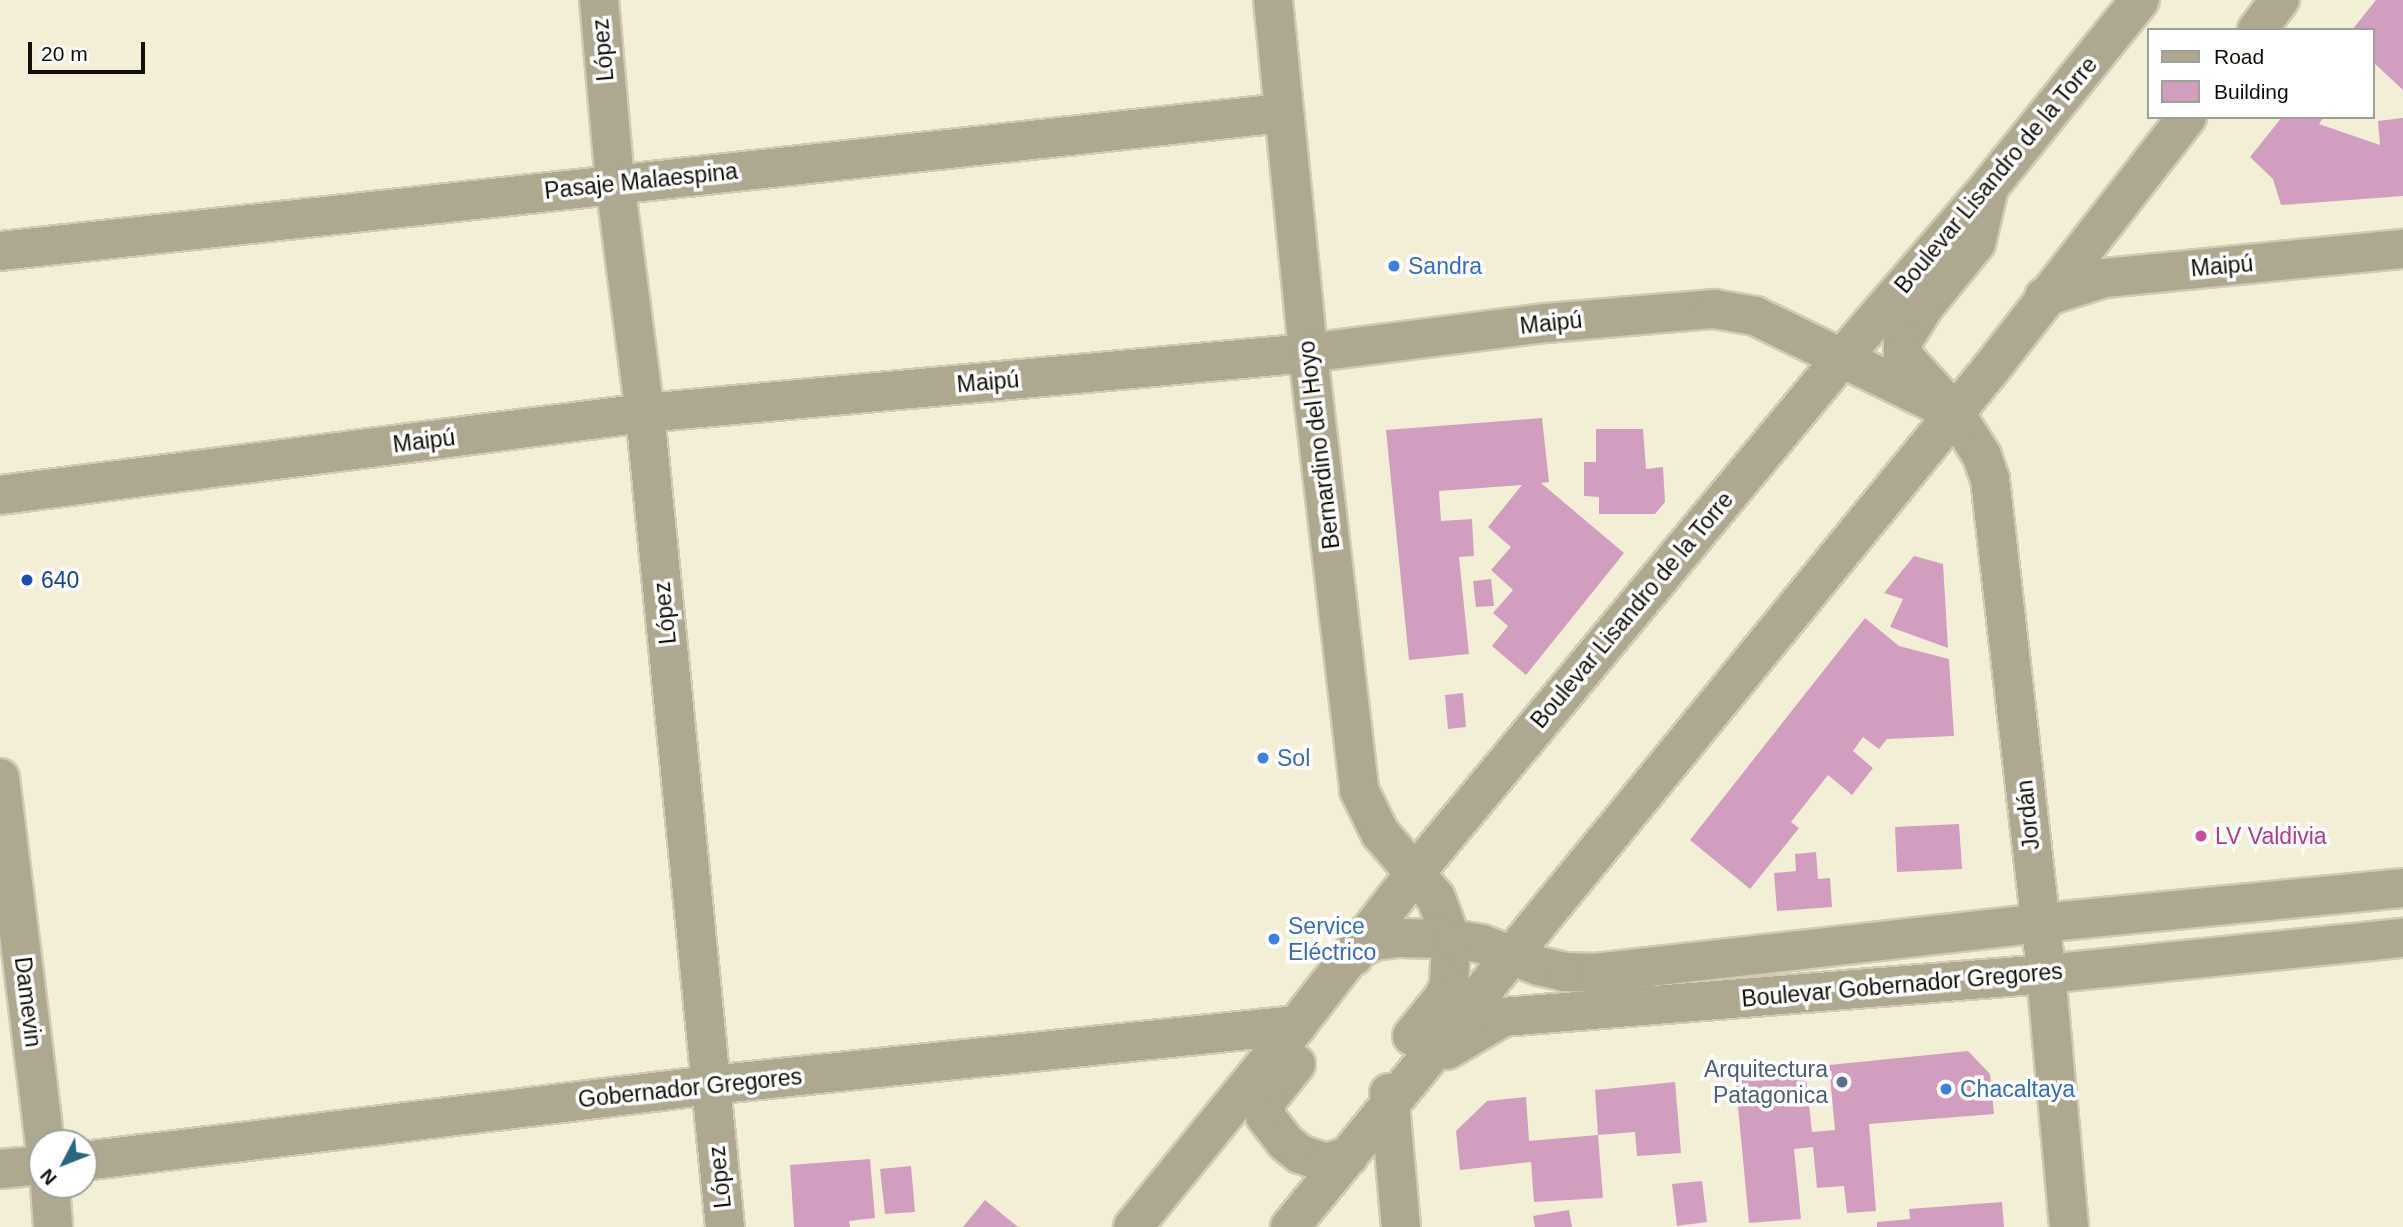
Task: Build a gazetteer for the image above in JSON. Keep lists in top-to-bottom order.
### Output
{
  "streets": {
    "street": [
      "López",
      "Boulevar Lisandro de la Torre",
      "Pasaje Malaespina",
      "Maipú",
      "Bernardino del Hoyo",
      "Jordán",
      "Boulevar Gobernador Gregores",
      "Damevin",
      "Gobernador Gregores"
    ]
  },
  "crossings": [
    ["López", "Pasaje Malaespina"],
    ["López", "Maipú"],
    ["López", "Gobernador Gregores"],
    ["Boulevar Lisandro de la Torre", "Maipú"],
    ["Boulevar Lisandro de la Torre", "Bernardino del Hoyo"],
    ["Boulevar Lisandro de la Torre", "Jordán"],
    ["Boulevar Lisandro de la Torre", "Boulevar Gobernador Gregores"],
    ["Boulevar Lisandro de la Torre", "Gobernador Gregores"],
    ["Pasaje Malaespina", "Bernardino del Hoyo"],
    ["Maipú", "Bernardino del Hoyo"],
    ["Maipú", "Jordán"],
    ["Bernardino del Hoyo", "Boulevar Gobernador Gregores"],
    ["Jordán", "Boulevar Gobernador Gregores"]
  ],
  "places": [
    "Sandra",
    "640",
    "Sol",
    "LV Valdivia",
    "Service Eléctrico",
    "Arquitectura Patagonica",
    "Chacaltaya"
  ],
  "legend": ["Road", "Building"],
  "scale_bar": "20 m",
  "north": "bottom left"
}
